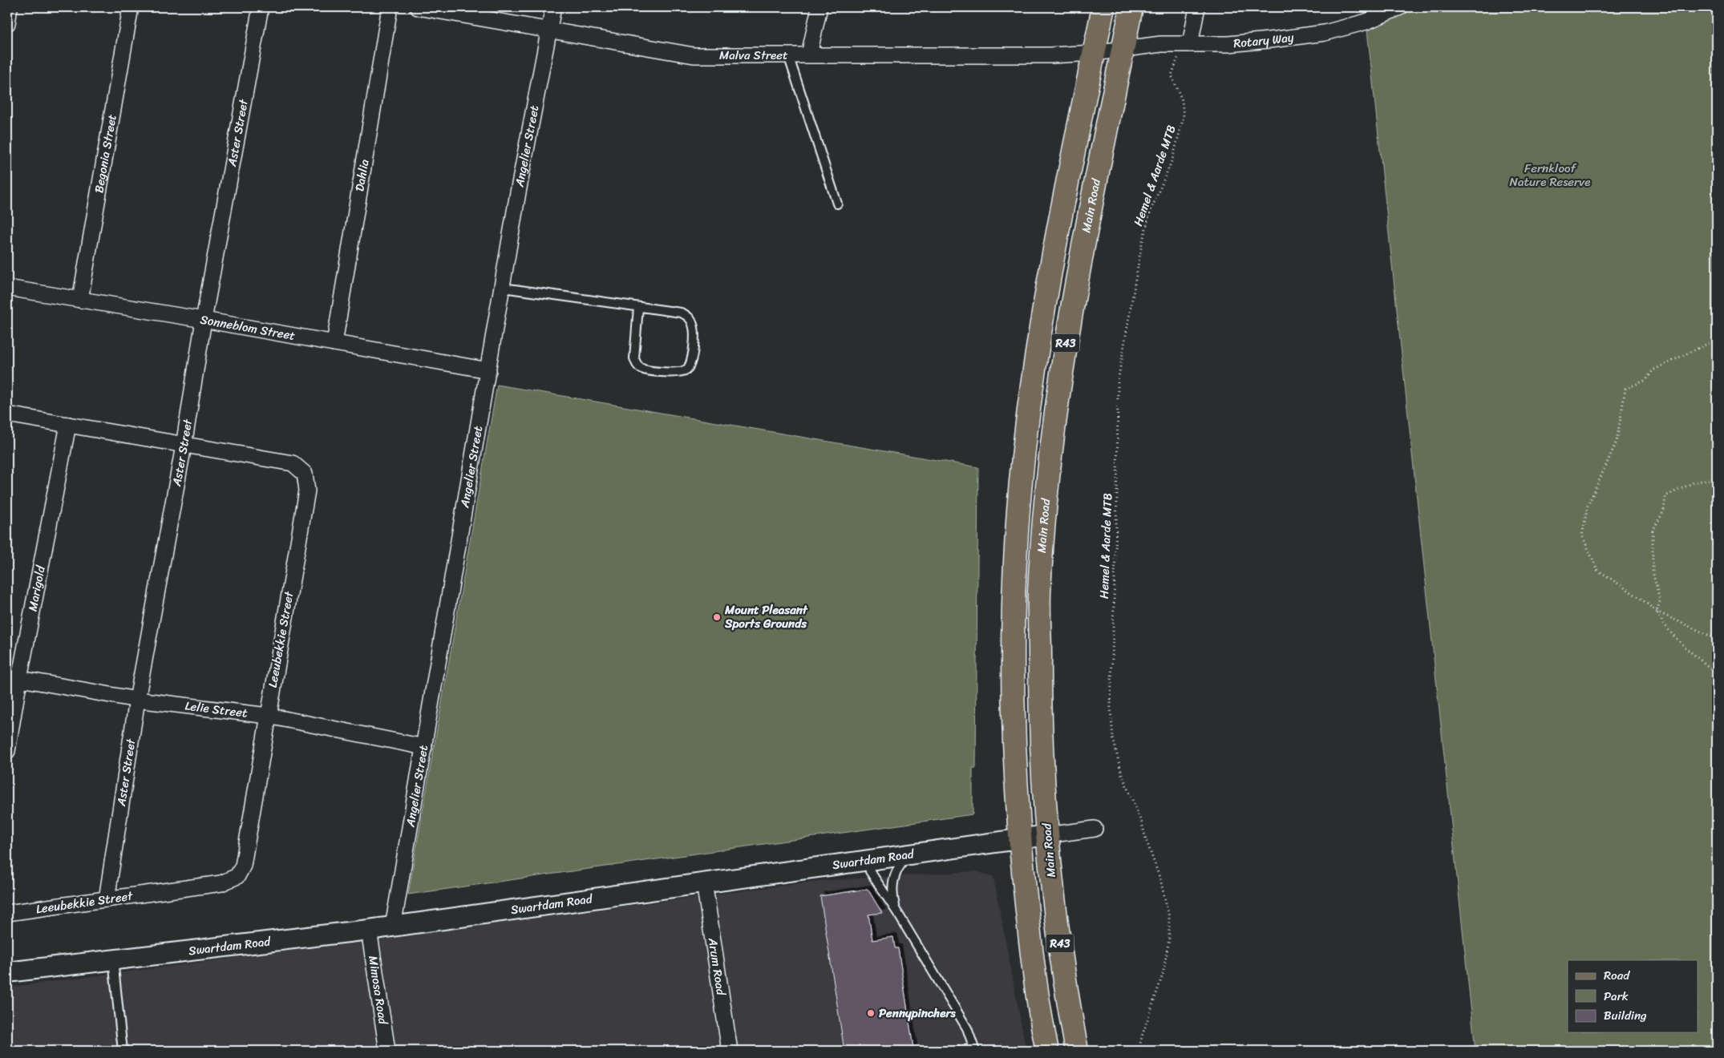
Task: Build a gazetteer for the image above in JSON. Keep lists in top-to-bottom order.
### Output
{
  "streets": {
    "main road": ["Main Road", "R43"],
    "street": [
      "Rotary Way",
      "Malva Street",
      "Aster Street",
      "Angelier Street",
      "Begonia Street",
      "Dahlia",
      "Sonneblom Street",
      "Marigold",
      "Leeubekkie Street",
      "Lelie Street",
      "Swartdam Road",
      "Arum Road",
      "Mimosa Road"
    ],
    "path": ["Hemel & Aarde MTB"]
  },
  "crossings": [
    ["Rotary Way", "Malva Street"],
    ["Rotary Way", "Hemel & Aarde MTB"],
    ["Rotary Way", "Main Road"],
    ["Malva Street", "Angelier Street"],
    ["Malva Street", "Main Road"],
    ["Malva Street", "R43"],
    ["Aster Street", "Sonneblom Street"],
    ["Aster Street", "Leeubekkie Street"],
    ["Aster Street", "Lelie Street"],
    ["Angelier Street", "Sonneblom Street"],
    ["Angelier Street", "Lelie Street"],
    ["Angelier Street", "Swartdam Road"],
    ["Begonia Street", "Sonneblom Street"],
    ["Dahlia", "Sonneblom Street"],
    ["Main Road", "Swartdam Road"],
    ["R43", "Swartdam Road"],
    ["Marigold", "Leeubekkie Street"],
    ["Marigold", "Lelie Street"],
    ["Leeubekkie Street", "Lelie Street"],
    ["Swartdam Road", "Arum Road"],
    ["Swartdam Road", "Mimosa Road"]
  ],
  "parks": ["Fernkloof Nature Reserve"],
  "places": ["Mount Pleasant Sports Grounds", "Pennypinchers"],
  "legend": ["Road", "Park", "Building"]
}
